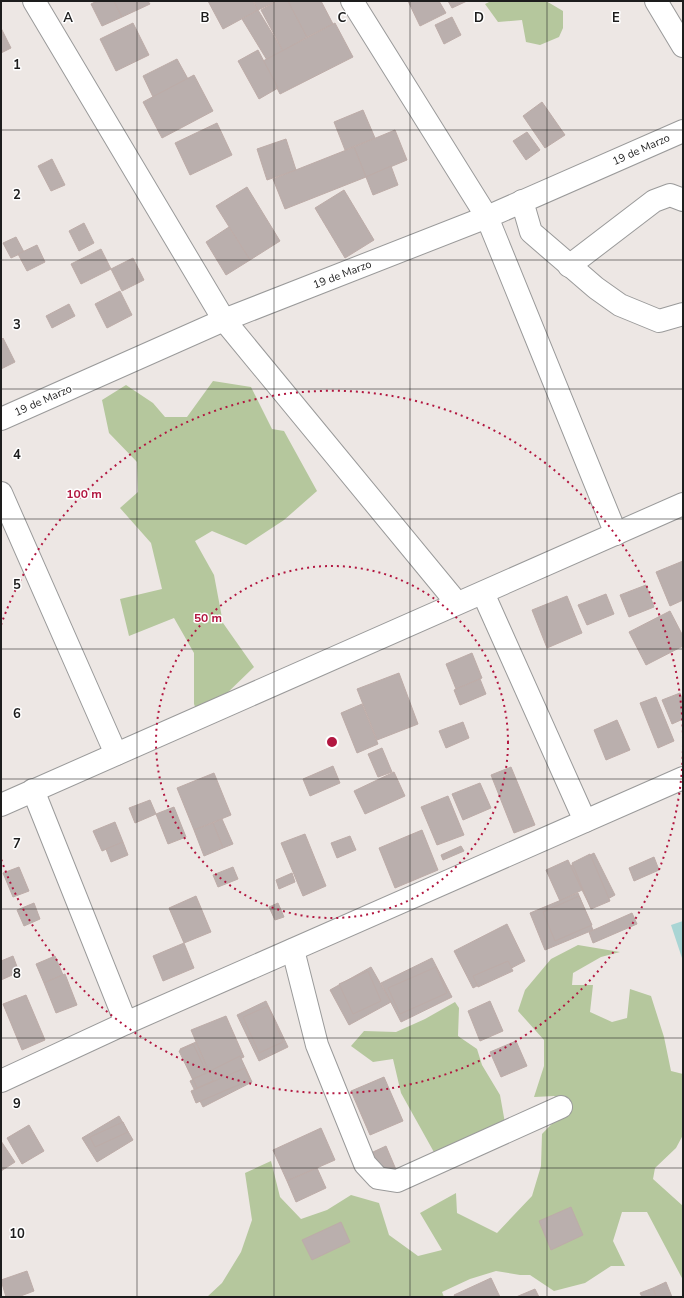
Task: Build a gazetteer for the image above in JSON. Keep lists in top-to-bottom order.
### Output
{
  "streets": {
    "street": ["19 de Marzo"]
  },
  "grid": {
    "columns": [
      "A",
      "B",
      "C",
      "D",
      "E"
    ],
    "rows": [
      "1",
      "2",
      "3",
      "4",
      "5",
      "6",
      "7",
      "8",
      "9",
      "10"
    ]
  },
  "rings": ["100 m", "50 m"]
}
